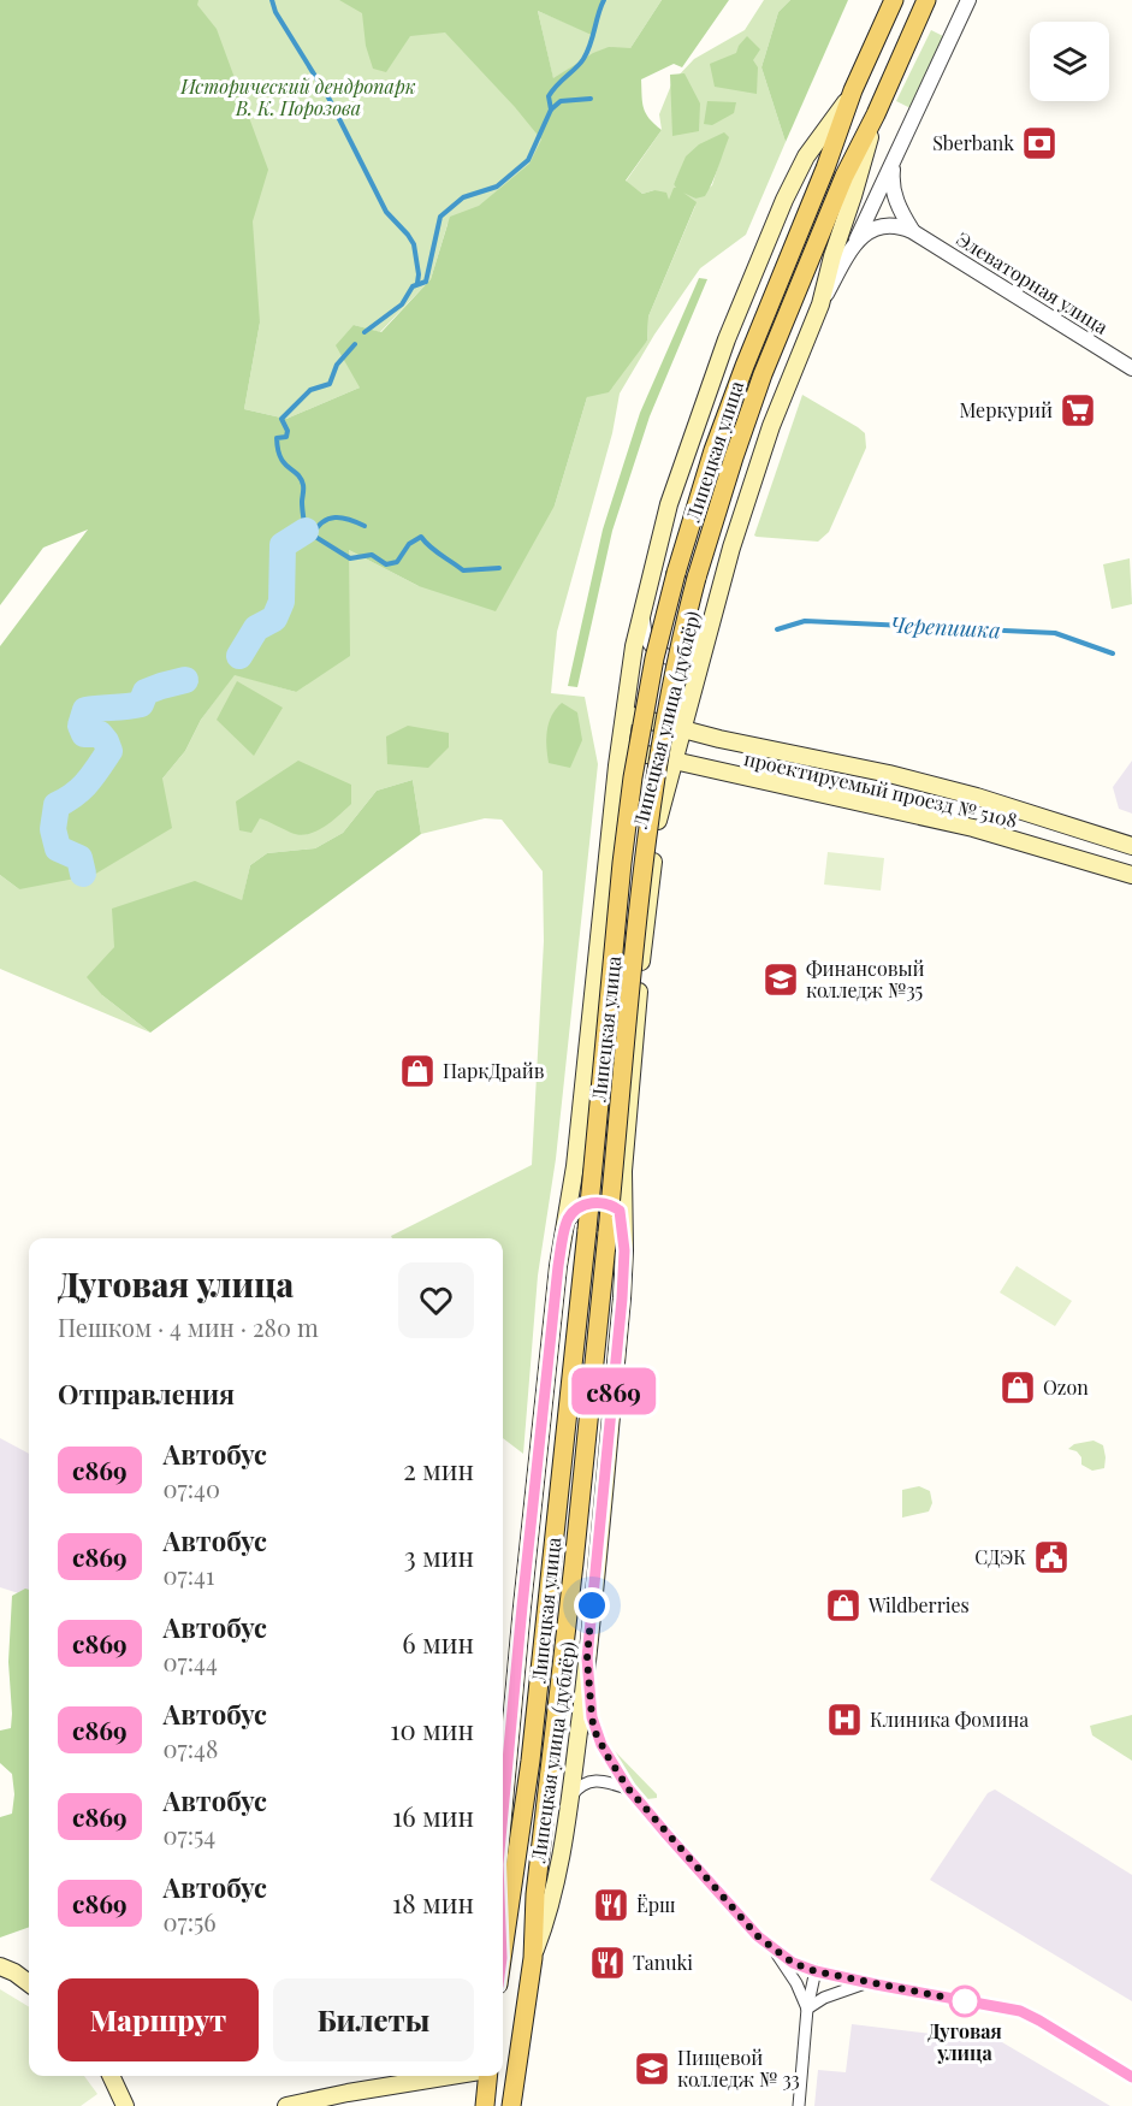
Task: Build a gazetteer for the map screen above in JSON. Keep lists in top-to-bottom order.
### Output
{
  "streets": {
    "main road": ["Липецкая улица", "Липецкая улица (дублёр)", "проектируемый проезд № 5108"],
    "street": ["Элеваторная улица"]
  },
  "crossings": [
    ["Липецкая улица", "Липецкая улица (дублёр)"],
    ["Липецкая улица (дублёр)", "проектируемый проезд № 5108"]
  ],
  "water": ["Черепишка"],
  "parks": ["Исторический дендропарк В. К. Порозова"],
  "places": {
    "bank": ["Sberbank"],
    "supermarket": ["Меркурий"],
    "school or university": ["Финансовый колледж №35", "Пищевой колледж № 33"],
    "shop": ["ПаркДрайв", "Ozon", "Wildberries"],
    "public building": ["СДЭК"],
    "hospital": ["Клиника Фомина"],
    "restaurant": ["Ёрш", "Tanuki"],
    "other": ["Дуговая улица"]
  },
  "lines": ["bus line с869"],
  "page": {
    "on_map": "с869",
    "heading": [
      ["Дуговая улица", "Пешком · 4 мин · 280 m"],
      "Отправления"
    ],
    "list": [
      {
        "mark": "с869",
        "name": "Автобус",
        "note": "07:40",
        "value": "2 мин"
      },
      {
        "mark": "с869",
        "name": "Автобус",
        "note": "07:41",
        "value": "3 мин"
      },
      {
        "mark": "с869",
        "name": "Автобус",
        "note": "07:44",
        "value": "6 мин"
      },
      {
        "mark": "с869",
        "name": "Автобус",
        "note": "07:48",
        "value": "10 мин"
      },
      {
        "mark": "с869",
        "name": "Автобус",
        "note": "07:54",
        "value": "16 мин"
      },
      {
        "mark": "с869",
        "name": "Автобус",
        "note": "07:56",
        "value": "18 мин"
      }
    ],
    "buttons": ["Маршрут", "Билеты"]
  }
}
